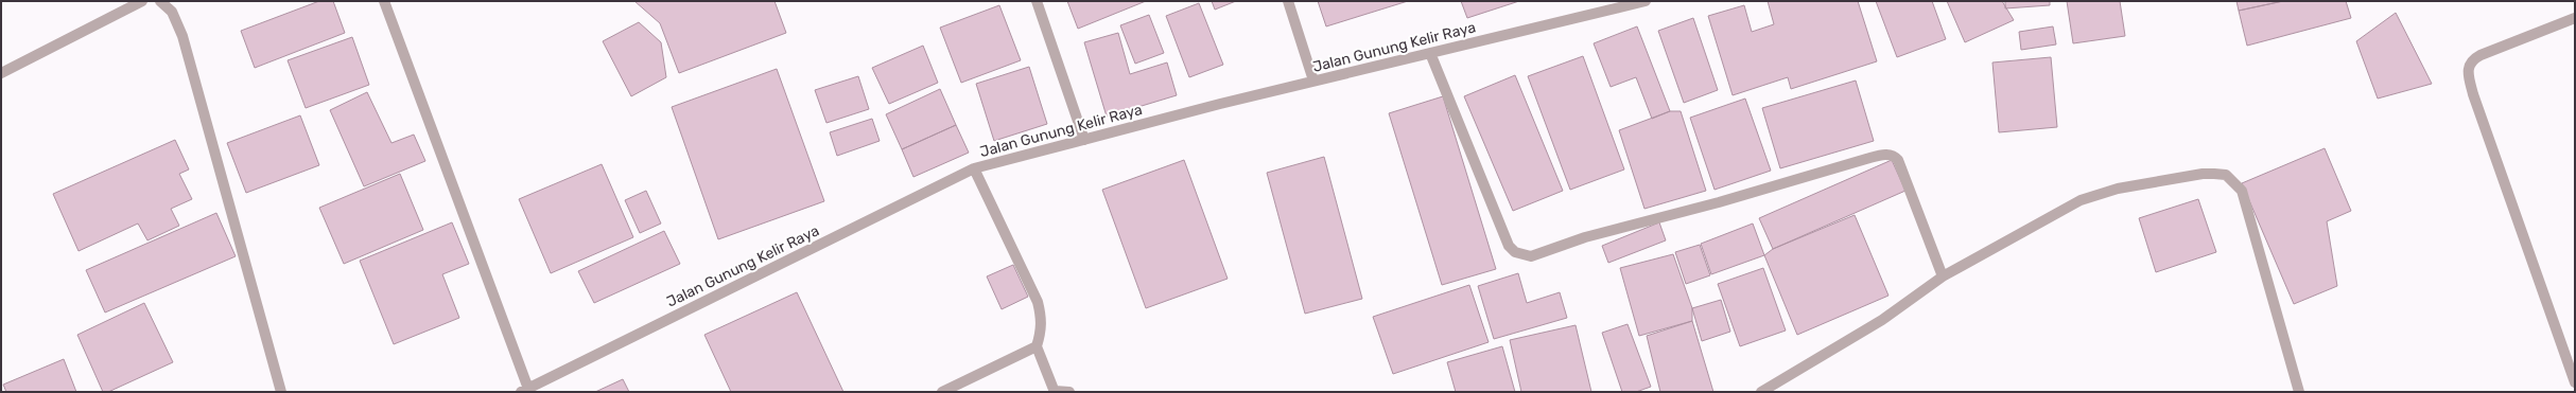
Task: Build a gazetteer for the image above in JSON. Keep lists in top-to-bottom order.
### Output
{
  "streets": {
    "street": ["Jalan Gunung Kelir Raya"]
  }
}
